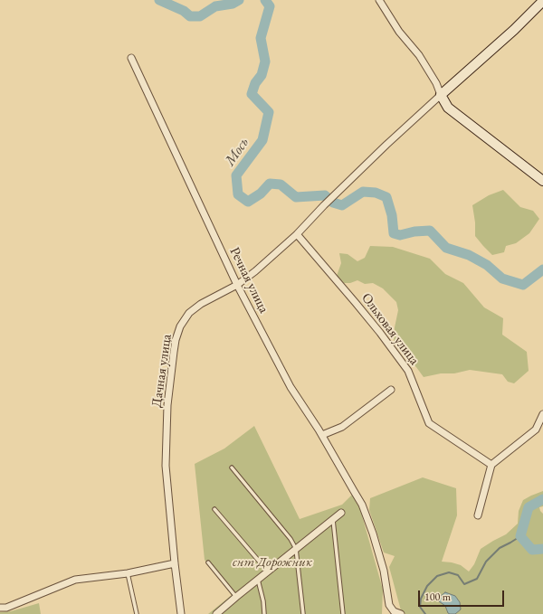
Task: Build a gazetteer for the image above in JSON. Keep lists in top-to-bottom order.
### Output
{
  "streets": {
    "street": ["Речная улица", "Ольховая улица", "Дачная улица"]
  },
  "crossings": [
    ["Речная улица", "Дачная улица"],
    ["Ольховая улица", "Дачная улица"]
  ],
  "water": ["Мось"],
  "parks": ["снт Дорожник"],
  "scale_bar": "100 m"
}
